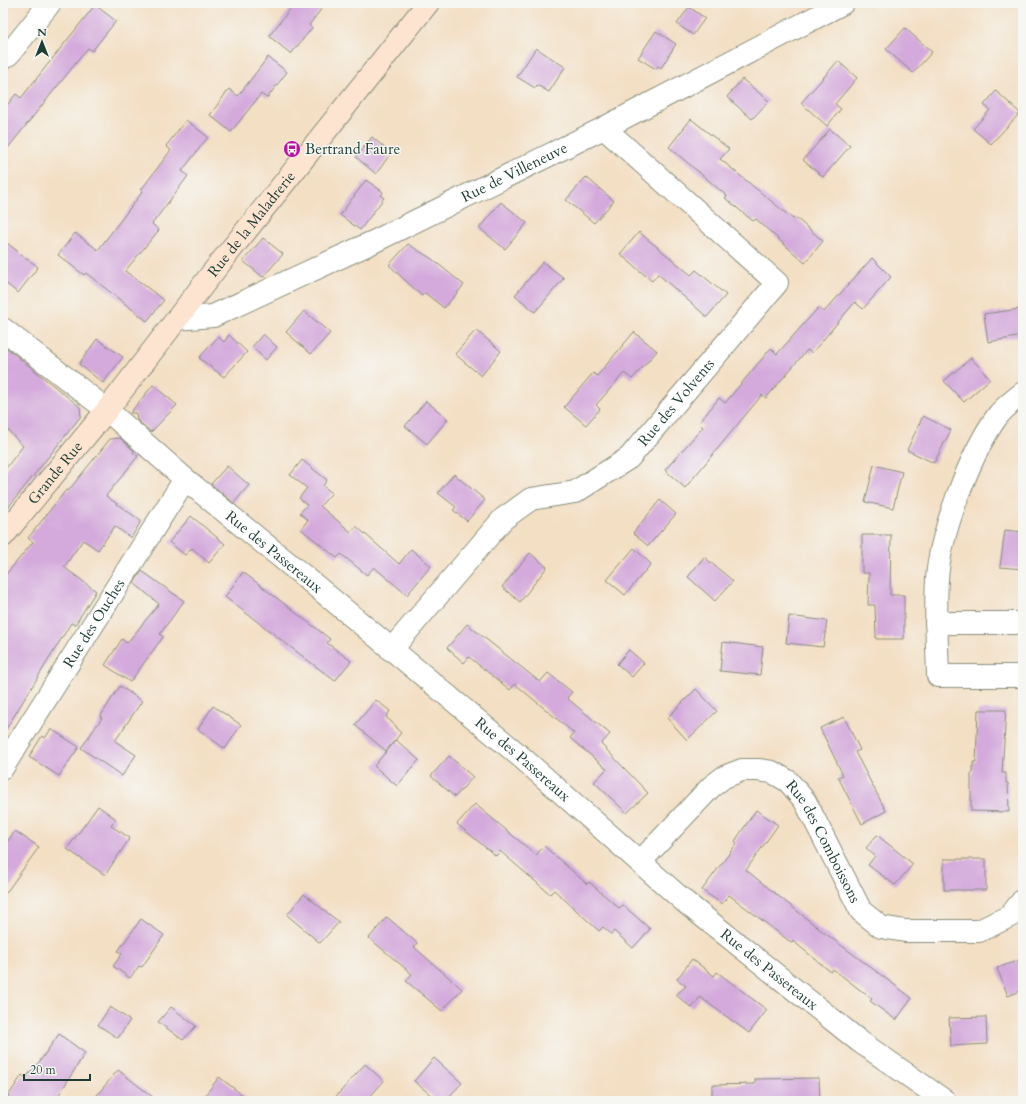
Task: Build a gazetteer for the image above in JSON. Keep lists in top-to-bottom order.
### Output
{
  "streets": {
    "main road": ["Rue de la Maladrerie", "Grande Rue"],
    "street": [
      "Rue de Villeneuve",
      "Rue des Volvents",
      "Rue des Passereaux",
      "Rue des Ouches",
      "Rue des Comboissons"
    ]
  },
  "crossings": [
    ["Rue de Villeneuve", "Rue de la Maladrerie"],
    ["Rue de Villeneuve", "Rue des Volvents"],
    ["Rue de la Maladrerie", "Grande Rue"],
    ["Rue de la Maladrerie", "Rue des Passereaux"],
    ["Rue des Volvents", "Rue des Passereaux"],
    ["Grande Rue", "Rue des Passereaux"],
    ["Rue des Passereaux", "Rue des Ouches"],
    ["Rue des Passereaux", "Rue des Comboissons"]
  ],
  "places": {
    "bus stop": ["Bertrand Faure"]
  },
  "scale_bar": "20 m",
  "north": "top"
}
